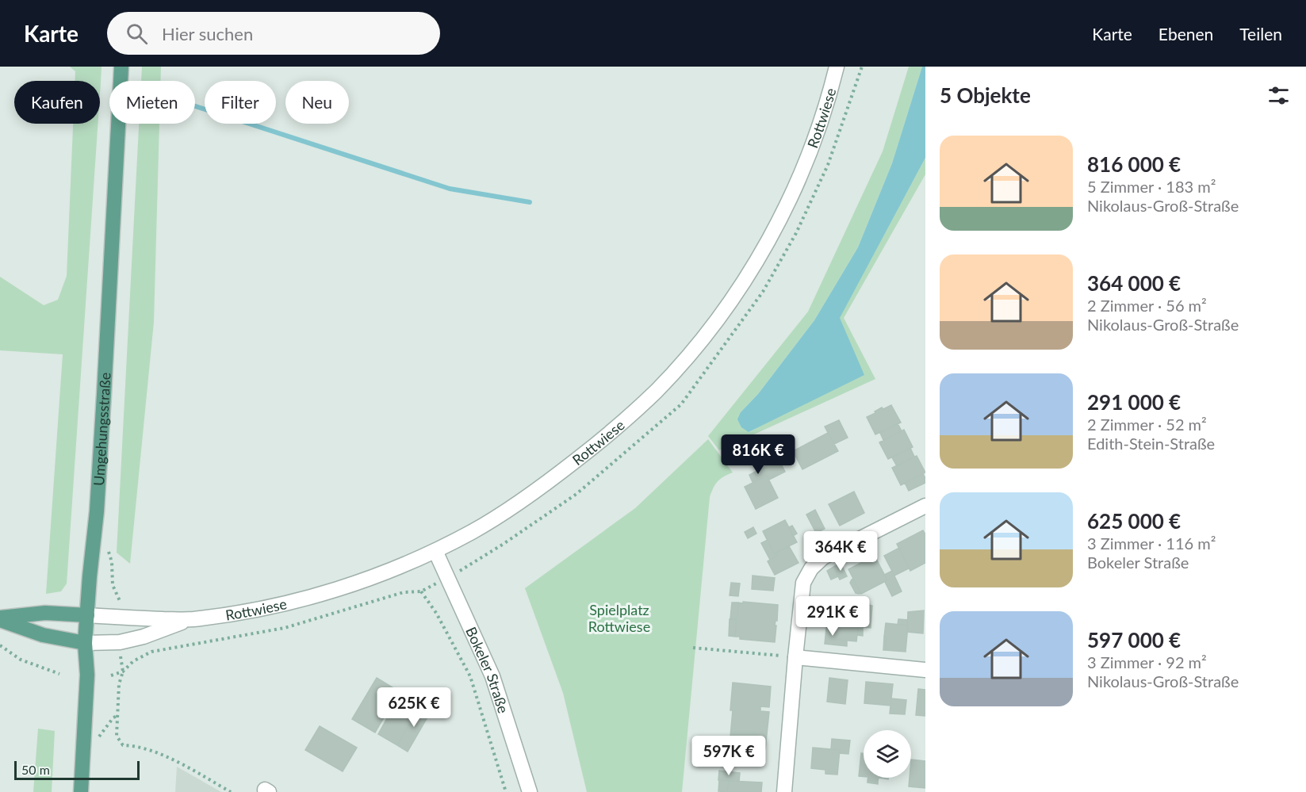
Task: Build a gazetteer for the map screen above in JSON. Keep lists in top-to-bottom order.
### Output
{
  "streets": {
    "main road": ["Umgehungsstraße"],
    "street": ["Rottwiese", "Bokeler Straße"]
  },
  "crossings": [
    ["Rottwiese", "Umgehungsstraße"],
    ["Rottwiese", "Bokeler Straße"]
  ],
  "parks": ["Spielplatz Rottwiese"],
  "scale_bar": "50 m",
  "page": {
    "header": "Karte",
    "search": "Hier suchen",
    "nav": ["Karte", "Ebenen", "Teilen"],
    "heading": "5 Objekte",
    "chip": [
      "Kaufen",
      "Mieten",
      "Filter",
      "Neu"
    ],
    "list": [
      {
        "name": "816 000 €",
        "note": "5 Zimmer · 183 m² · Nikolaus-Groß-Straße"
      },
      {
        "name": "364 000 €",
        "note": "2 Zimmer · 56 m² · Nikolaus-Groß-Straße"
      },
      {
        "name": "291 000 €",
        "note": "2 Zimmer · 52 m² · Edith-Stein-Straße"
      },
      {
        "name": "625 000 €",
        "note": "3 Zimmer · 116 m² · Bokeler Straße"
      },
      {
        "name": "597 000 €",
        "note": "3 Zimmer · 92 m² · Nikolaus-Groß-Straße"
      }
    ],
    "price": [
      "816K €",
      "364K €",
      "291K €",
      "625K €",
      "597K €"
    ],
    "scale": "50 m"
  }
}
